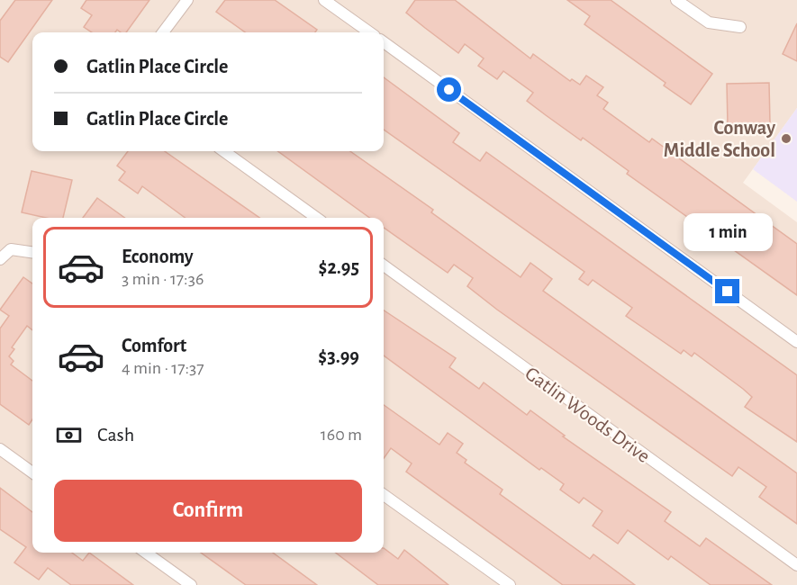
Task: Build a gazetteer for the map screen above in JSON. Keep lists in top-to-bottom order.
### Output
{
  "streets": {
    "street": ["Gatlin Woods Drive"]
  },
  "places": ["Conway Middle School"],
  "page": {
    "banner": ["Gatlin Place Circle", "Gatlin Place Circle"],
    "bubble": "1 min",
    "list": [
      {
        "name": "Economy",
        "note": "3 min · 17:36",
        "value": "$2.95"
      },
      {
        "name": "Comfort",
        "note": "4 min · 17:37",
        "value": "$3.99"
      }
    ],
    "pay": ["Cash", "160 m"],
    "buttons": "Confirm"
  }
}
